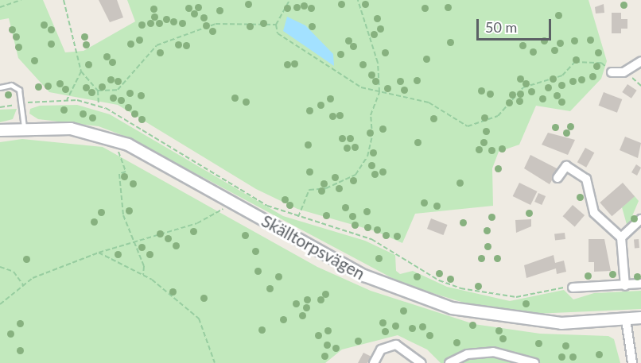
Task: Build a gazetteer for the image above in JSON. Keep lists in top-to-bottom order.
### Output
{
  "streets": {
    "street": ["Skälltorpsvägen"]
  },
  "scale_bar": "50 m"
}
